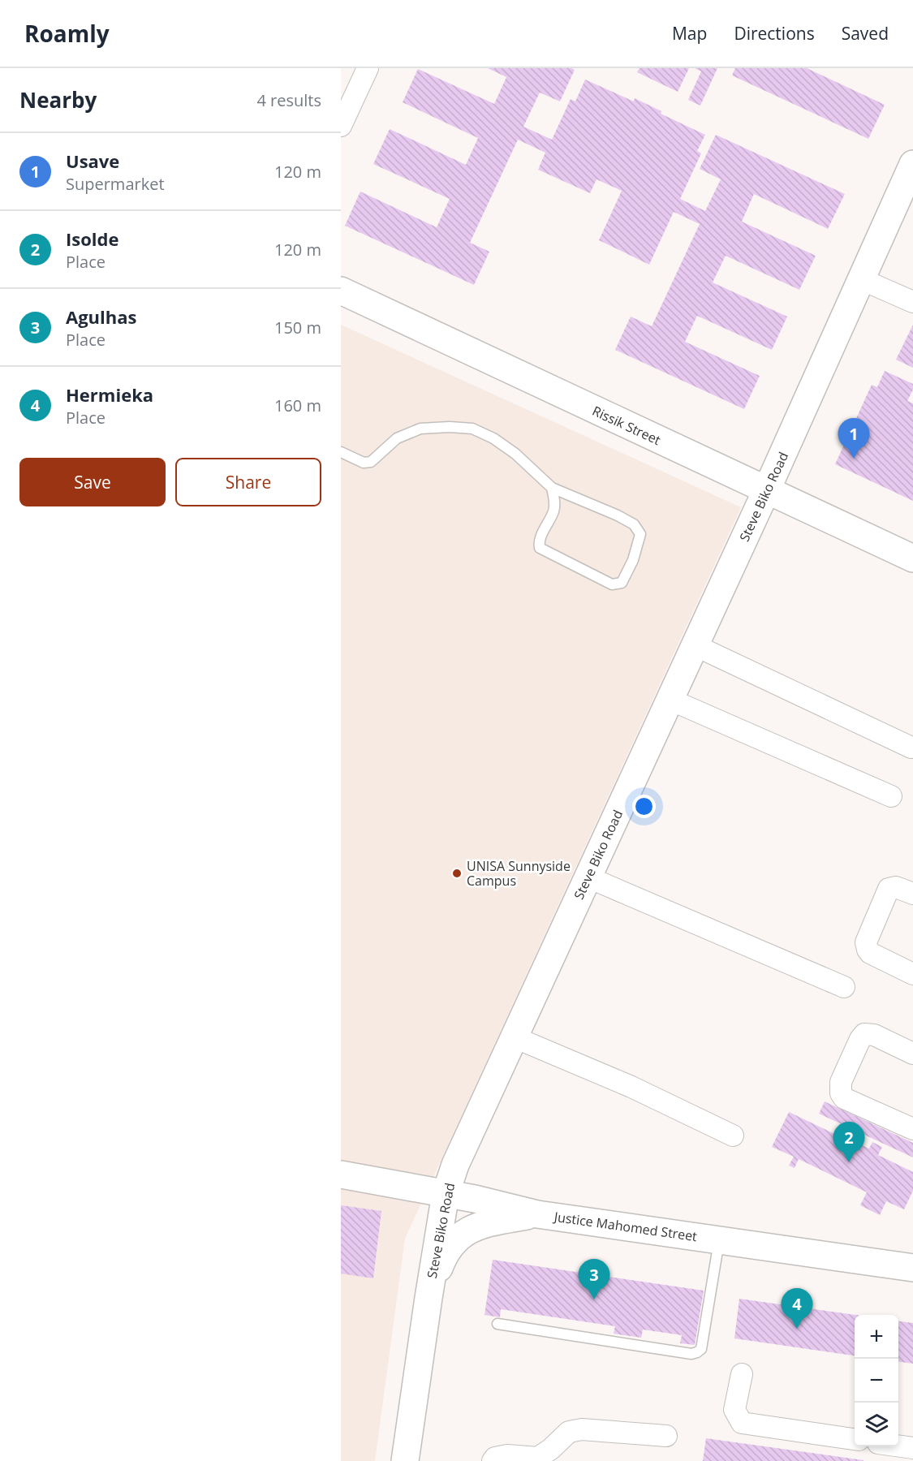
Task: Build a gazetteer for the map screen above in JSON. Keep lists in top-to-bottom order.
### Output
{
  "streets": {
    "main road": ["Rissik Street", "Steve Biko Road", "Justice Mahomed Street"]
  },
  "crossings": [
    ["Rissik Street", "Steve Biko Road"],
    ["Steve Biko Road", "Justice Mahomed Street"]
  ],
  "places": ["UNISA Sunnyside Campus"],
  "page": {
    "header": "Roamly",
    "nav": ["Map", "Directions", "Saved"],
    "heading": ["Nearby", "4 results"],
    "list": [
      {
        "mark": "1",
        "name": "Usave",
        "note": "Supermarket",
        "value": "120 m"
      },
      {
        "mark": "2",
        "name": "Isolde",
        "note": "Place",
        "value": "120 m"
      },
      {
        "mark": "3",
        "name": "Agulhas",
        "note": "Place",
        "value": "150 m"
      },
      {
        "mark": "4",
        "name": "Hermieka",
        "note": "Place",
        "value": "160 m"
      }
    ],
    "pins": [
      "1",
      "2",
      "3",
      "4"
    ],
    "buttons": ["Save", "Share"],
    "map_buttons": ["+", "−"]
  }
}
